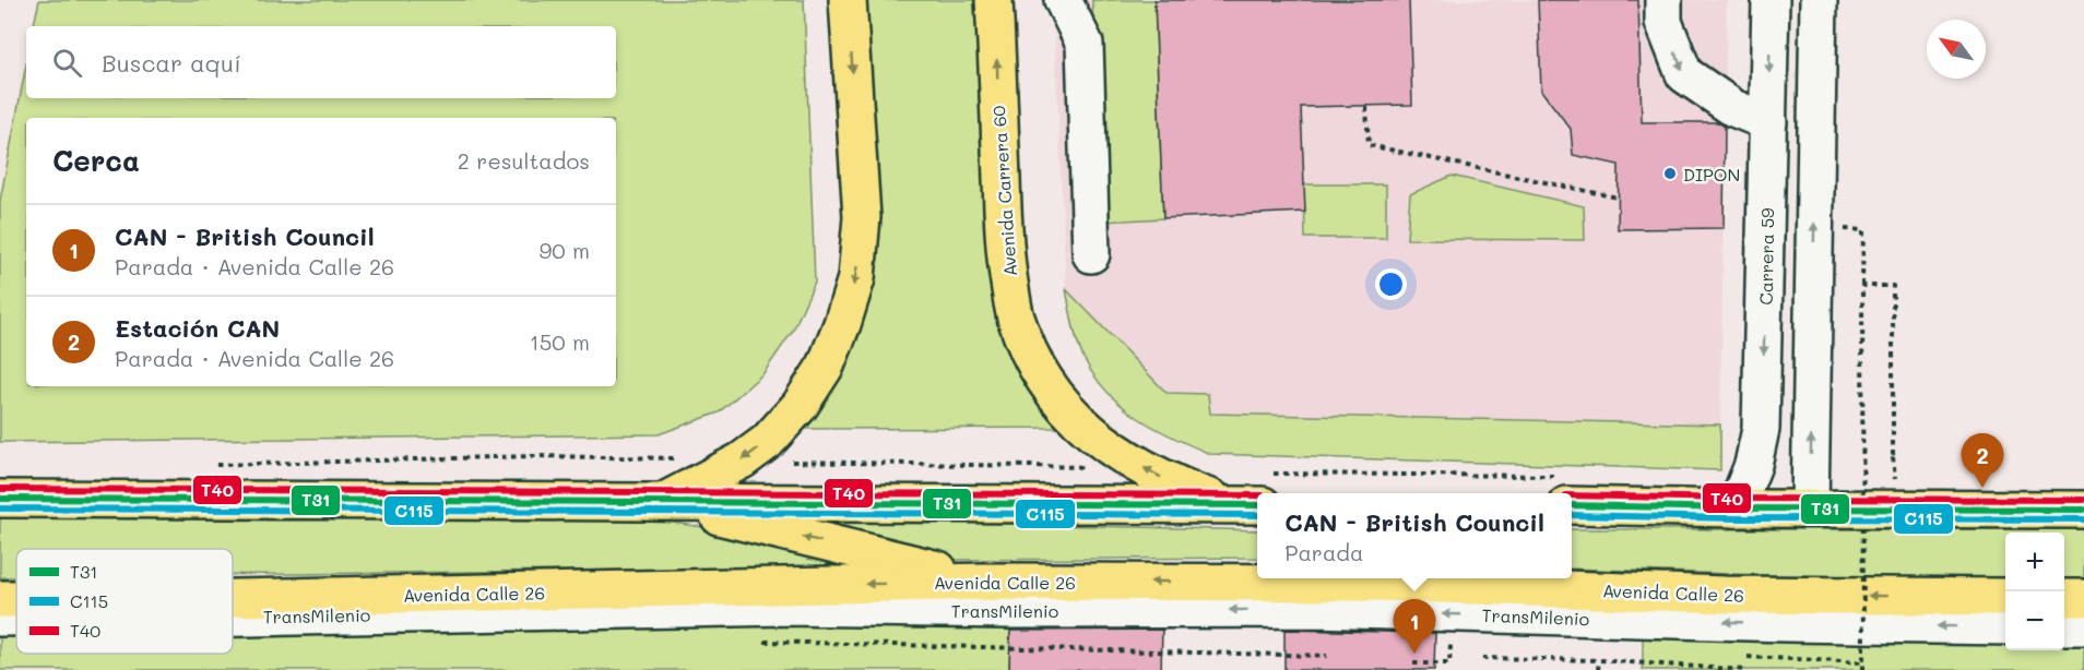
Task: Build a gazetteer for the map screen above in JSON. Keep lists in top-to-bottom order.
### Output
{
  "streets": {
    "main road": ["Avenida Carrera 60", "Avenida Calle 26"],
    "street": ["Carrera 59", "TransMilenio"]
  },
  "one_way": ["Avenida Carrera 60", "TransMilenio"],
  "places": ["DIPON"],
  "lines": ["transit line T40", "transit line T31", "transit line C115"],
  "legend": ["T31", "C115", "T40"],
  "north": "top left",
  "page": {
    "search": "Buscar aquí",
    "heading": ["Cerca", "2 resultados"],
    "list": [
      {
        "mark": "1",
        "name": "CAN - British Council",
        "note": "Parada · Avenida Calle 26",
        "value": "90 m"
      },
      {
        "mark": "2",
        "name": "Estación CAN",
        "note": "Parada · Avenida Calle 26",
        "value": "150 m"
      }
    ],
    "pins": ["2", "1"],
    "popup": ["CAN - British Council", "Parada"],
    "map_buttons": ["+", "−"]
  }
}
